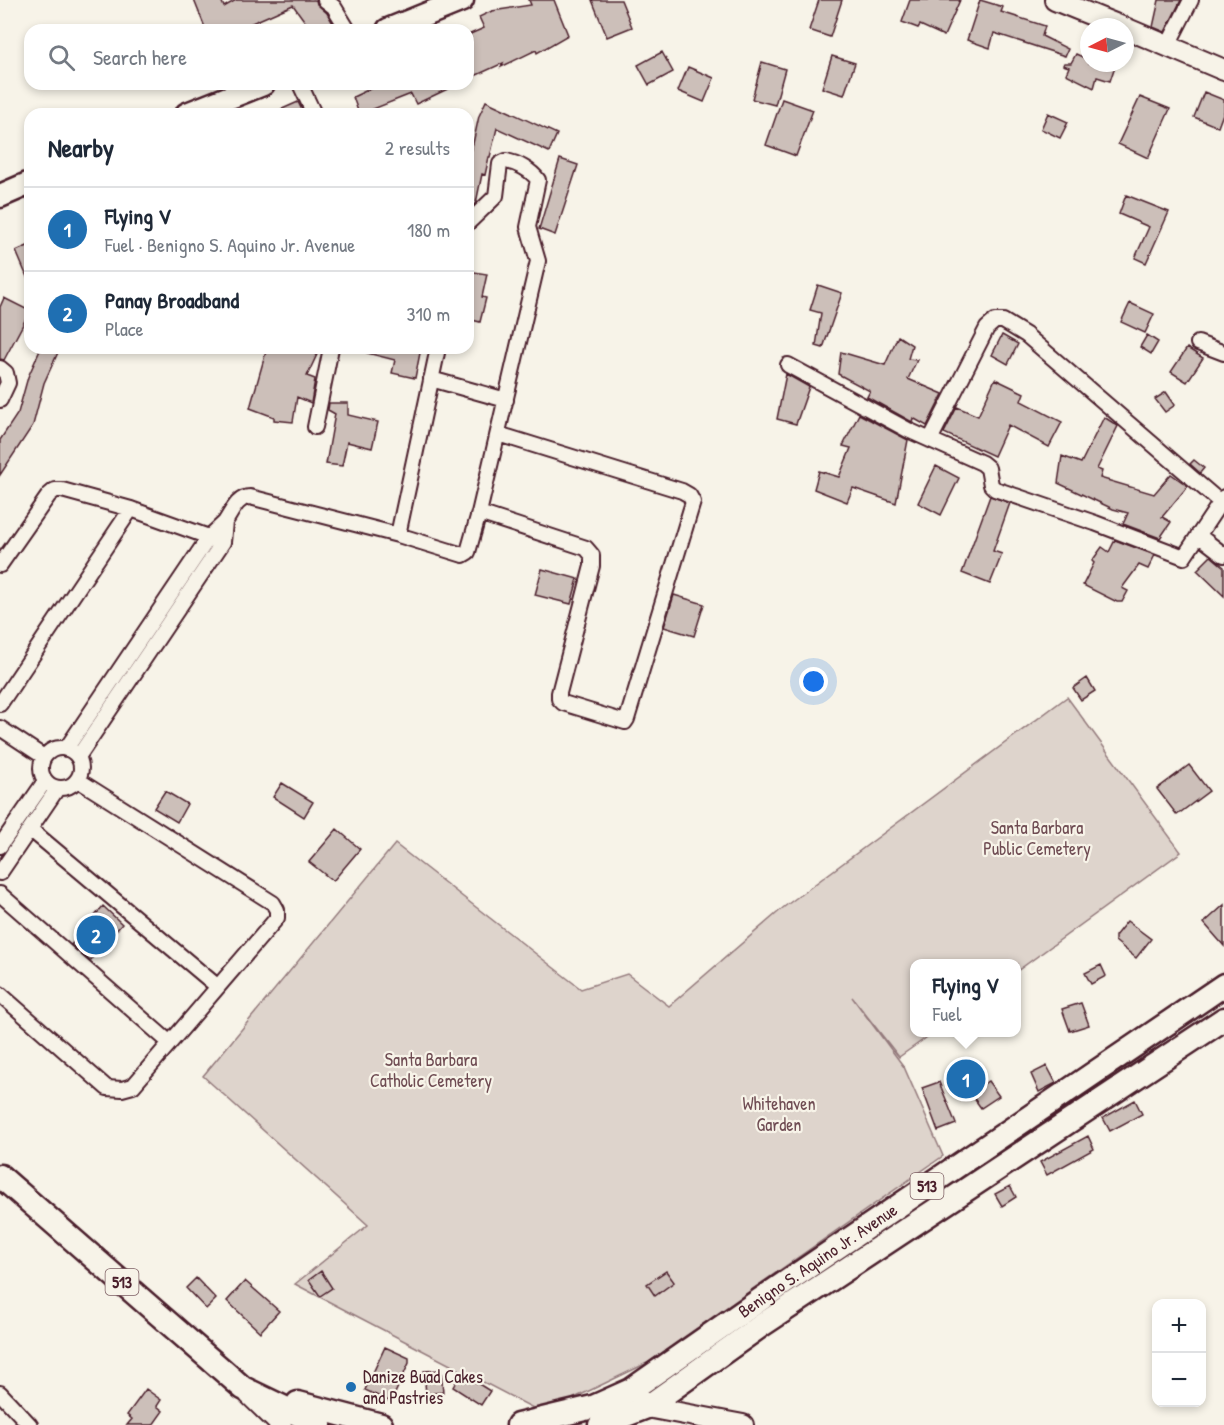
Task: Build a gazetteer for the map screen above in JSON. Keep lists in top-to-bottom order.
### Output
{
  "streets": {
    "main road": ["513", "Benigno S. Aquino Jr. Avenue"]
  },
  "parks": ["Santa Barbara Public Cemetery", "Santa Barbara Catholic Cemetery", "Whitehaven Garden"],
  "places": ["Danize Buad Cakes and Pastries"],
  "north": "left",
  "page": {
    "search": "Search here",
    "heading": ["Nearby", "2 results"],
    "list": [
      {
        "mark": "1",
        "name": "Flying V",
        "note": "Fuel · Benigno S. Aquino Jr. Avenue",
        "value": "180 m"
      },
      {
        "mark": "2",
        "name": "Panay Broadband",
        "note": "Place",
        "value": "310 m"
      }
    ],
    "pins": ["2", "1"],
    "popup": ["Flying V", "Fuel"],
    "map_buttons": ["+", "−"]
  }
}
